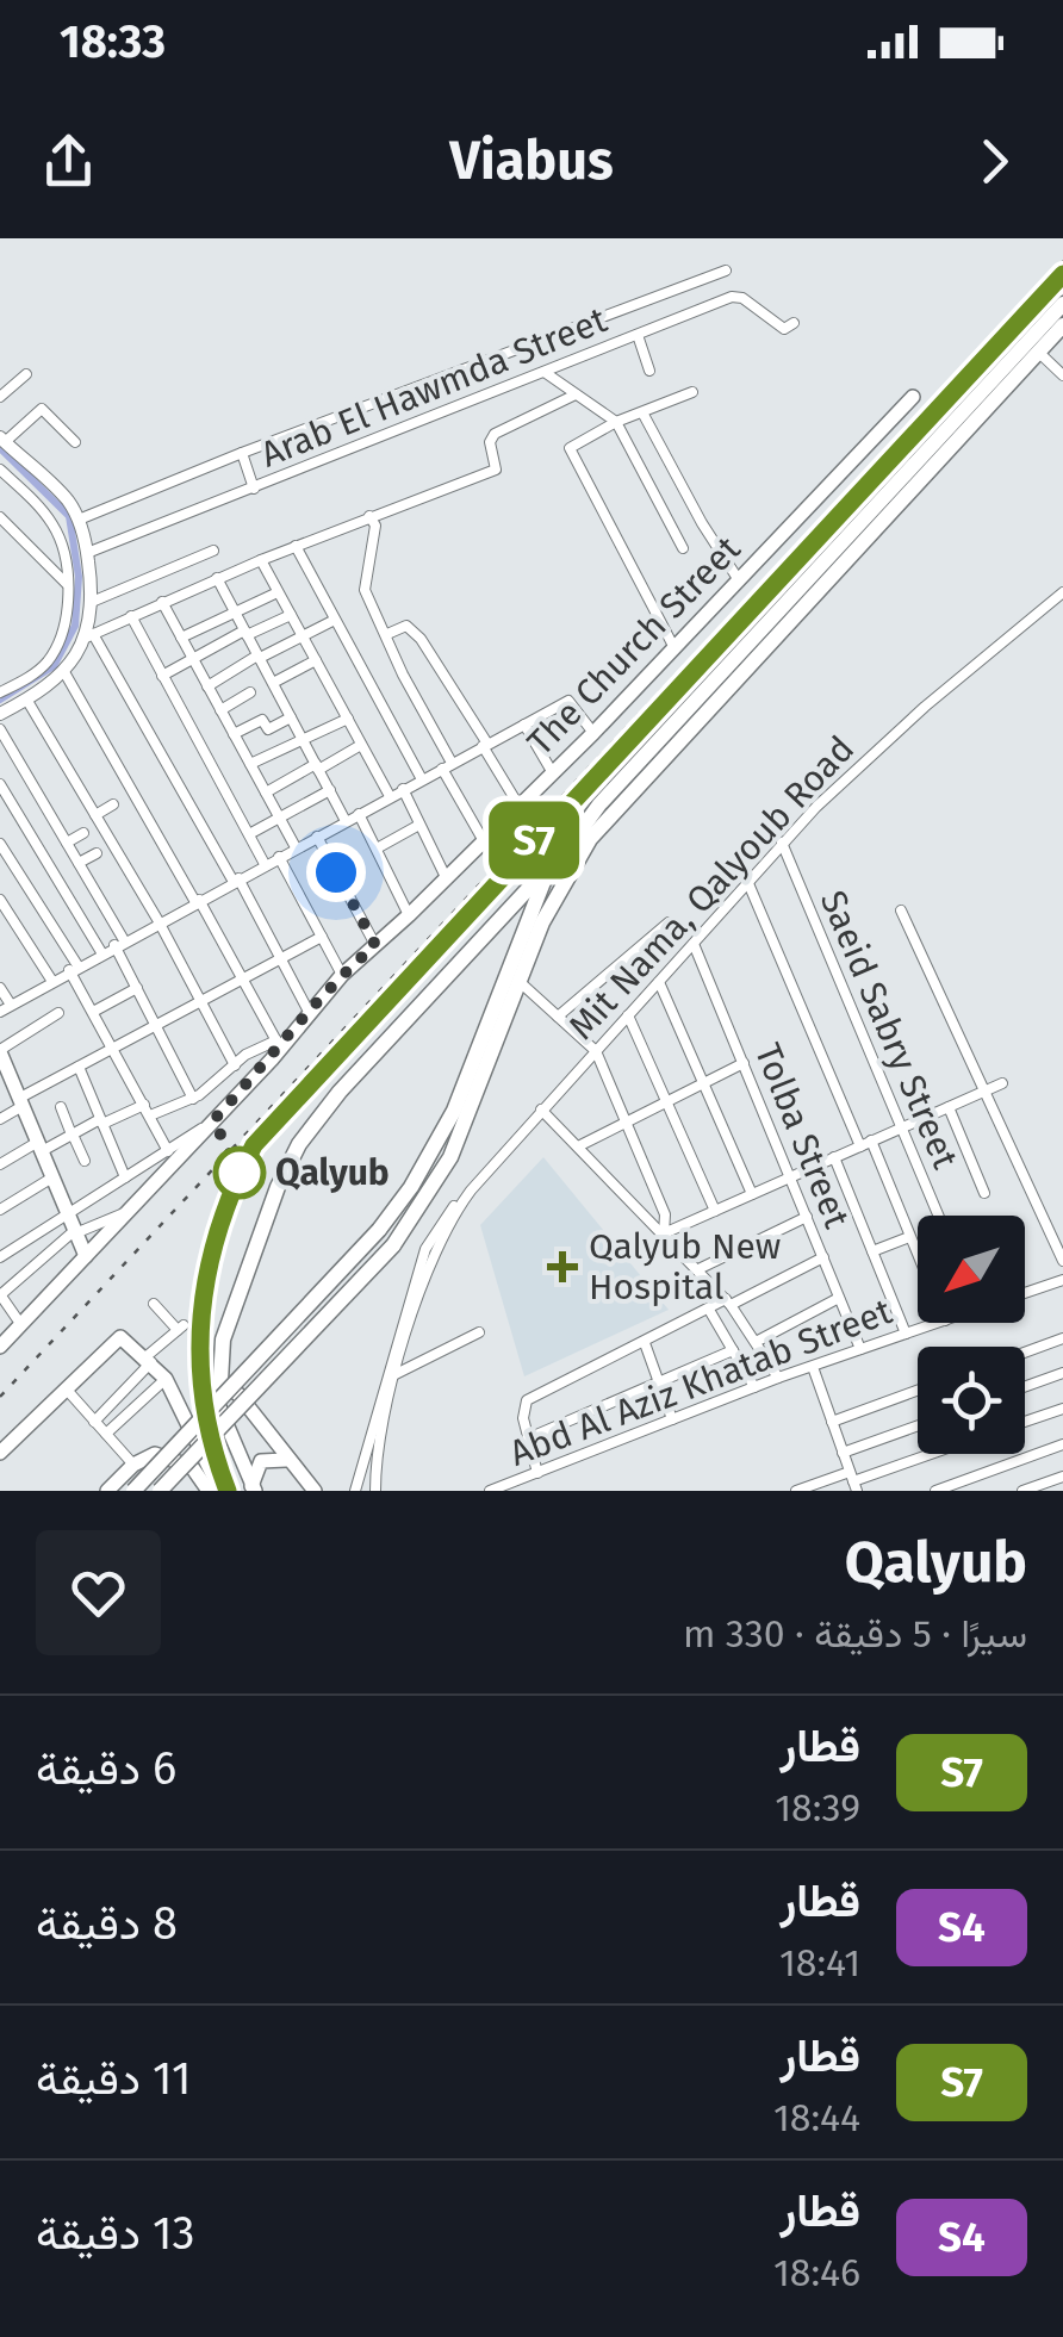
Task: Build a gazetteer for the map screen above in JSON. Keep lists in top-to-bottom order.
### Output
{
  "streets": {
    "main road": ["The Church Street"],
    "street": [
      "Arab El Hawmda Street",
      "Mit Nama, Qalyoub Road",
      "Saeid Sabry Street",
      "Tolba Street",
      "Abd Al Aziz Khatab Street"
    ]
  },
  "crossings": [
    ["Mit Nama, Qalyoub Road", "Saeid Sabry Street"],
    ["Mit Nama, Qalyoub Road", "Tolba Street"],
    ["Tolba Street", "Abd Al Aziz Khatab Street"]
  ],
  "places": {
    "other": ["Qalyub"],
    "health": ["Qalyub New Hospital"]
  },
  "north": "bottom left",
  "page": {
    "status": "18:33",
    "header": "Viabus",
    "on_map": "S7",
    "heading": ["Qalyub", "سيرًا · 5 دقيقة · 330 m"],
    "list": [
      {
        "mark": "S7",
        "name": "قطار",
        "note": "18:39",
        "value": "6 دقيقة"
      },
      {
        "mark": "S4",
        "name": "قطار",
        "note": "18:41",
        "value": "8 دقيقة"
      },
      {
        "mark": "S7",
        "name": "قطار",
        "note": "18:44",
        "value": "11 دقيقة"
      },
      {
        "mark": "S4",
        "name": "قطار",
        "note": "18:46",
        "value": "13 دقيقة"
      }
    ]
  }
}
